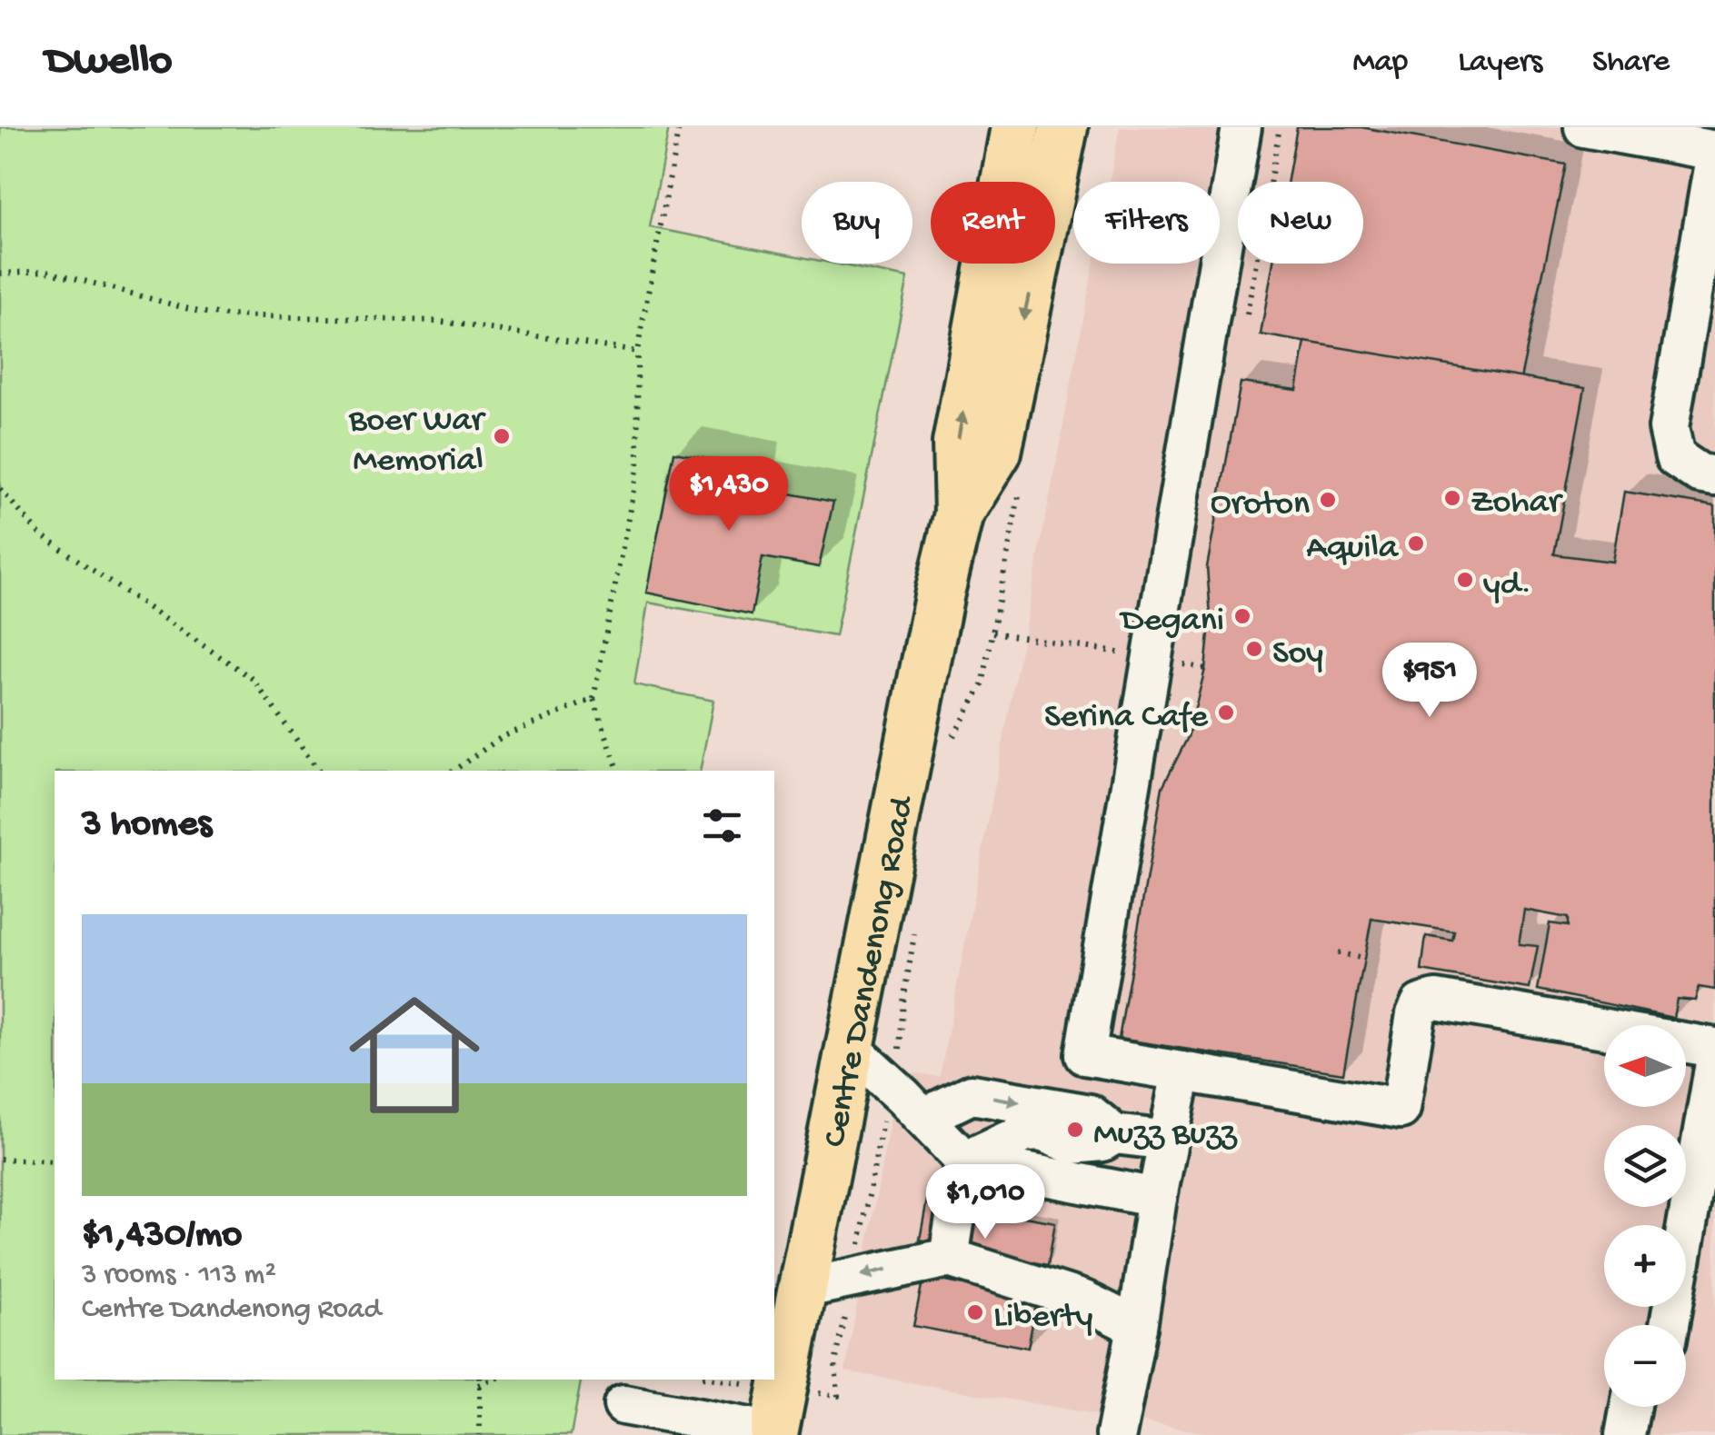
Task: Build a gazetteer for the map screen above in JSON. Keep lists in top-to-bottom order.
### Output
{
  "streets": {
    "main road": ["Centre Dandenong Road"]
  },
  "places": [
    "Boer War Memorial",
    "Zohar",
    "Oroton",
    "Aquila",
    "yd.",
    "Degani",
    "Soy",
    "Serina Cafe",
    "Muzz Buzz",
    "Liberty"
  ],
  "north": "left",
  "page": {
    "header": "Dwello",
    "nav": ["Map", "Layers", "Share"],
    "chip": [
      "Buy",
      "Rent",
      "Filters",
      "New"
    ],
    "price": ["$1,430", "$951", "$1,010"],
    "heading": "3 homes",
    "list": [
      {
        "name": "$1,430/mo",
        "note": "3 rooms · 113 m² · Centre Dandenong Road"
      }
    ],
    "map_buttons": ["+", "−"]
  }
}
